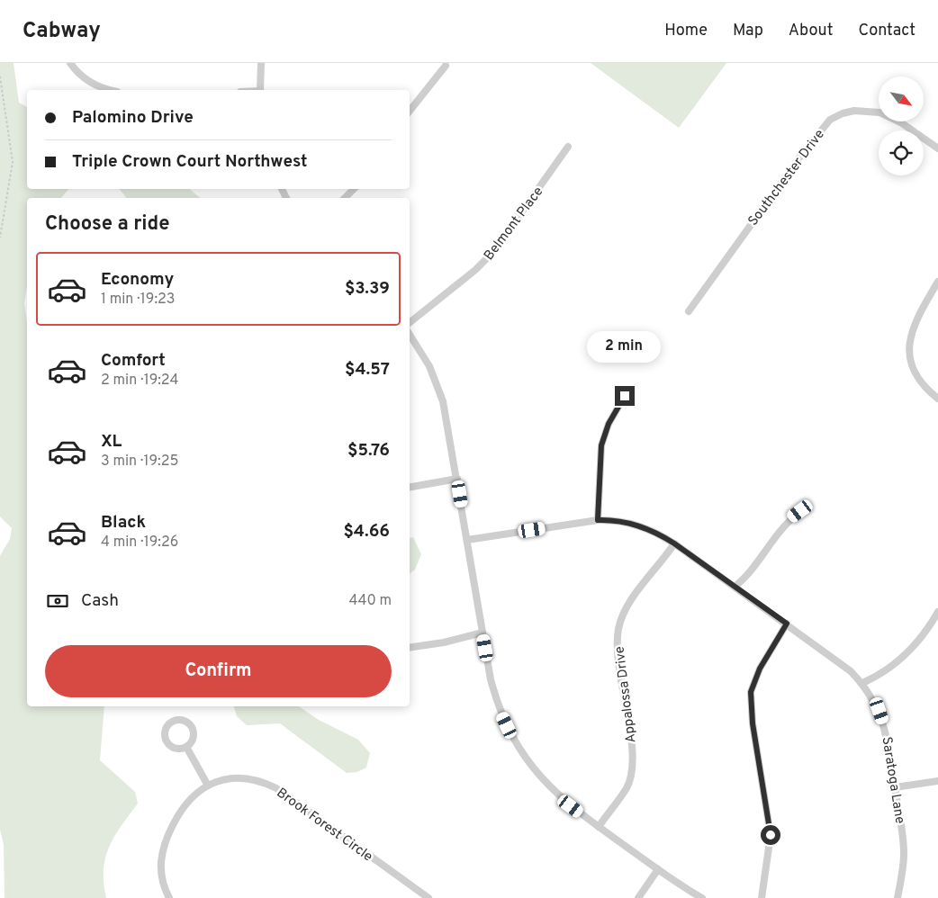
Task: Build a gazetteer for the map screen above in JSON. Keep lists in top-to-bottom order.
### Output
{
  "streets": {
    "street": [
      "Southchester Drive",
      "Belmont Place",
      "Appalossa Drive",
      "Saratoga Lane",
      "Brook Forest Circle"
    ]
  },
  "crossings": [
    ["Appalossa Drive", "Saratoga Lane"]
  ],
  "north": "bottom right",
  "page": {
    "header": "Cabway",
    "nav": [
      "Home",
      "Map",
      "About",
      "Contact"
    ],
    "banner": ["Palomino Drive", "Triple Crown Court Northwest"],
    "heading": "Choose a ride",
    "list": [
      {
        "name": "Economy",
        "note": "1 min · 19:23",
        "value": "$3.39"
      },
      {
        "name": "Comfort",
        "note": "2 min · 19:24",
        "value": "$4.57"
      },
      {
        "name": "XL",
        "note": "3 min · 19:25",
        "value": "$5.76"
      },
      {
        "name": "Black",
        "note": "4 min · 19:26",
        "value": "$4.66"
      }
    ],
    "bubble": "2 min",
    "pay": ["Cash", "440 m"],
    "buttons": "Confirm"
  }
}
